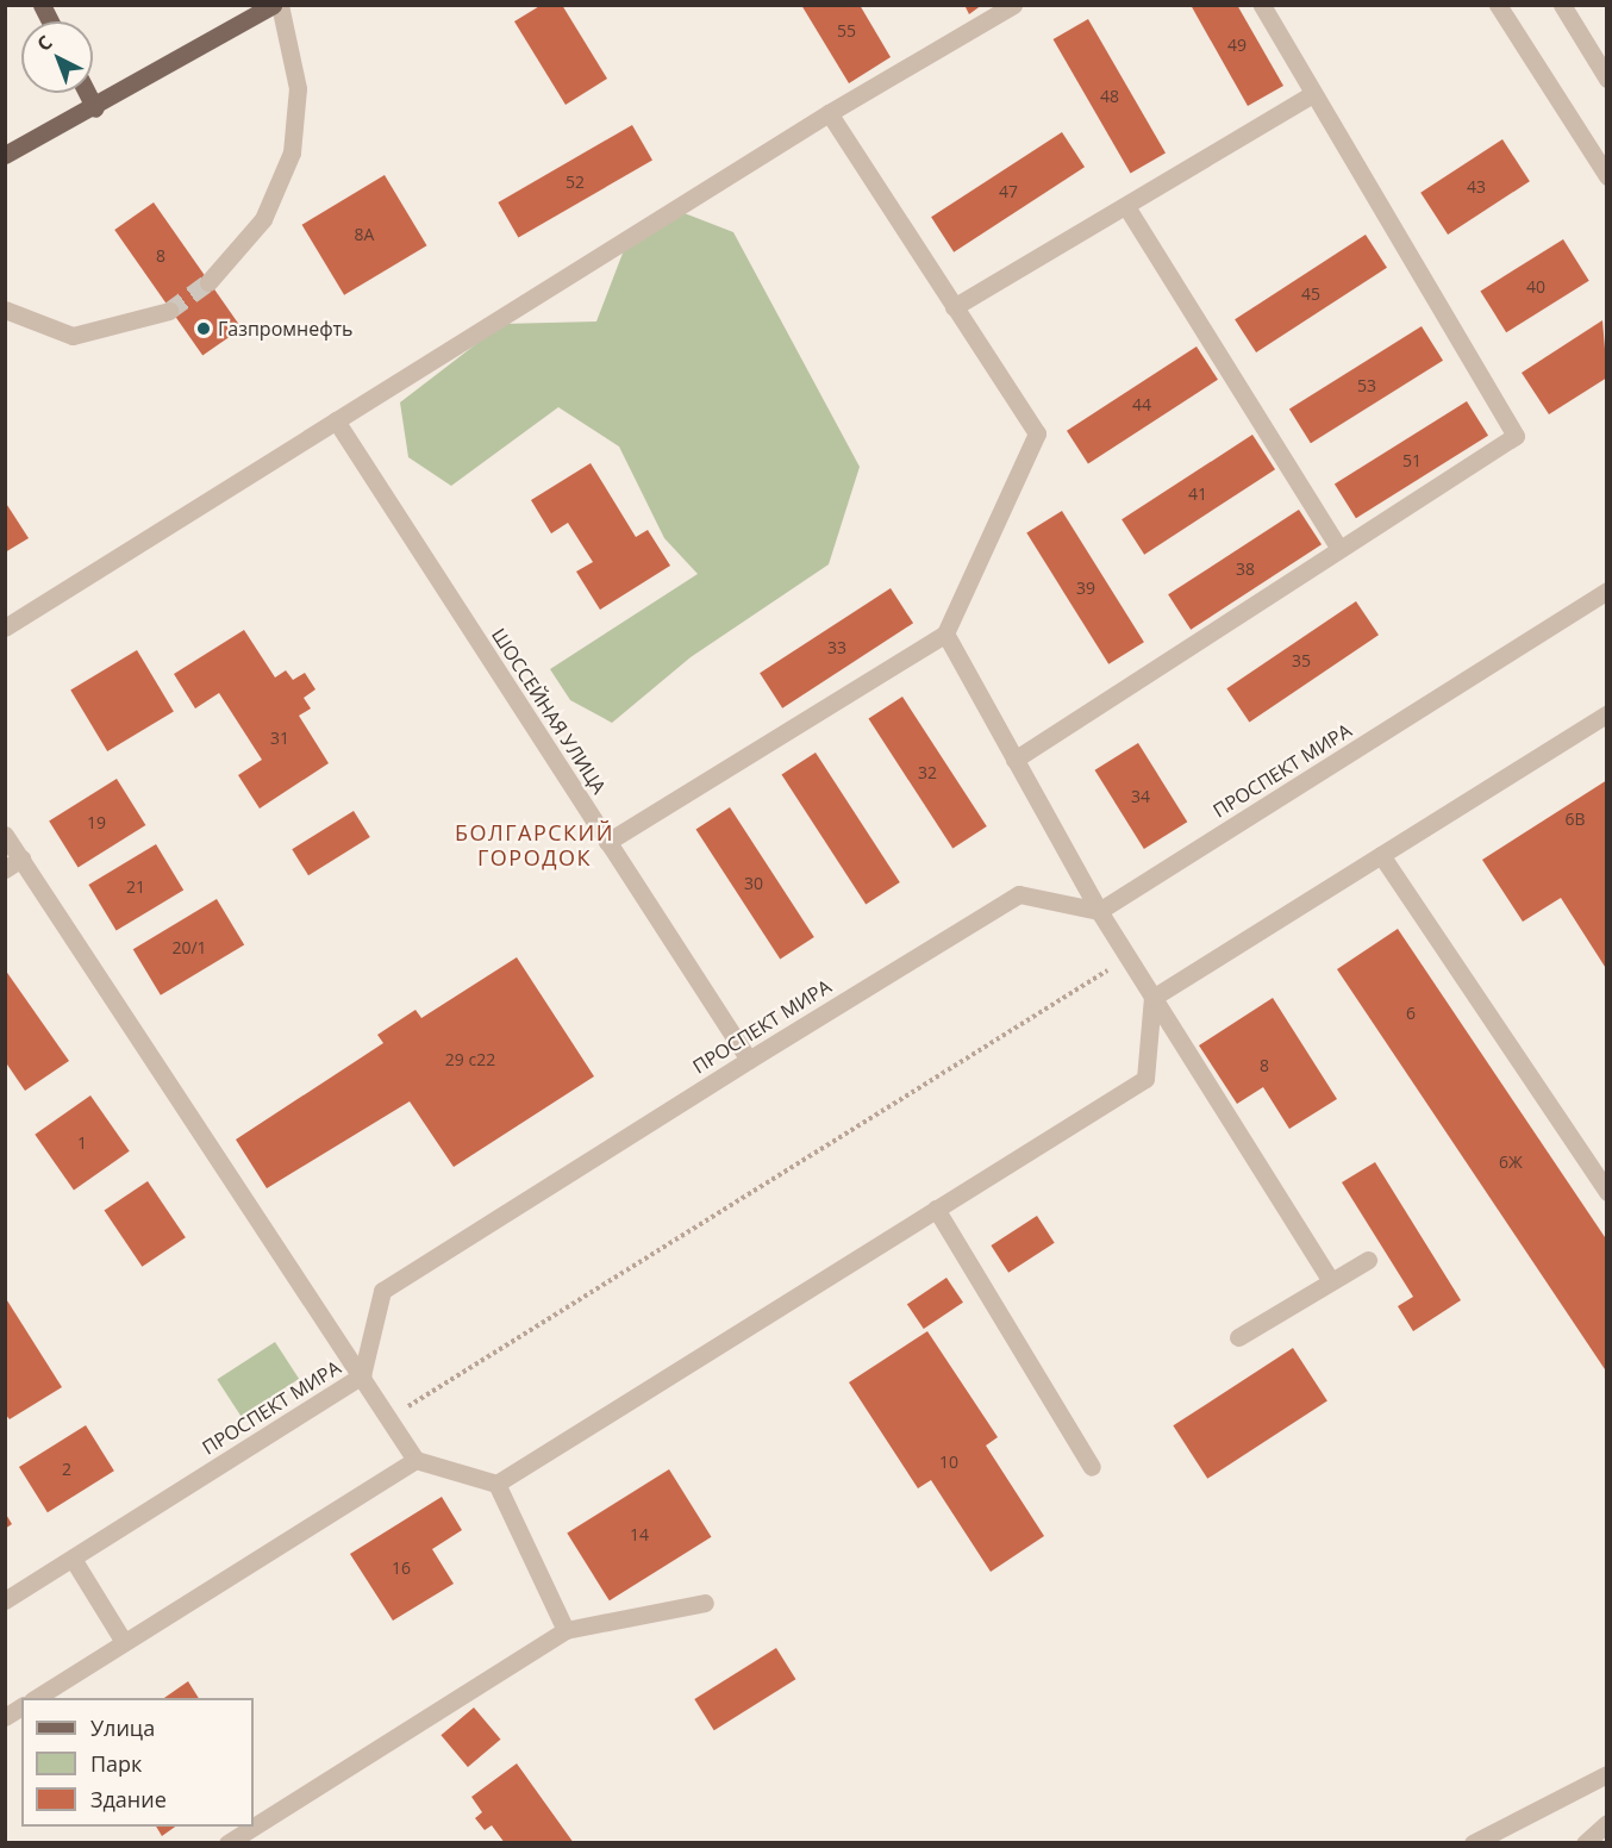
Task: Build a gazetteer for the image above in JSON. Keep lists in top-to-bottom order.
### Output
{
  "streets": {
    "street": ["ШОССЕЙНАЯ УЛИЦА", "ПРОСПЕКТ МИРА"]
  },
  "crossings": [
    ["ШОССЕЙНАЯ УЛИЦА", "ПРОСПЕКТ МИРА"]
  ],
  "districts": ["БОЛГАРСКИЙ ГОРОДОК"],
  "places": ["Газпромнефть"],
  "house_numbers": [
    "55",
    "49",
    "48",
    "52",
    "43",
    "47",
    "8А",
    "8",
    "40",
    "45",
    "53",
    "44",
    "51",
    "41",
    "38",
    "39",
    "33",
    "35",
    "31",
    "32",
    "34",
    "6В",
    "19",
    "30",
    "21",
    "20/1",
    "6",
    "29 с22",
    "8",
    "1",
    "6Ж",
    "10",
    "2",
    "14",
    "16"
  ],
  "legend": ["Улица", "Парк", "Здание"],
  "north": "top left"
}
